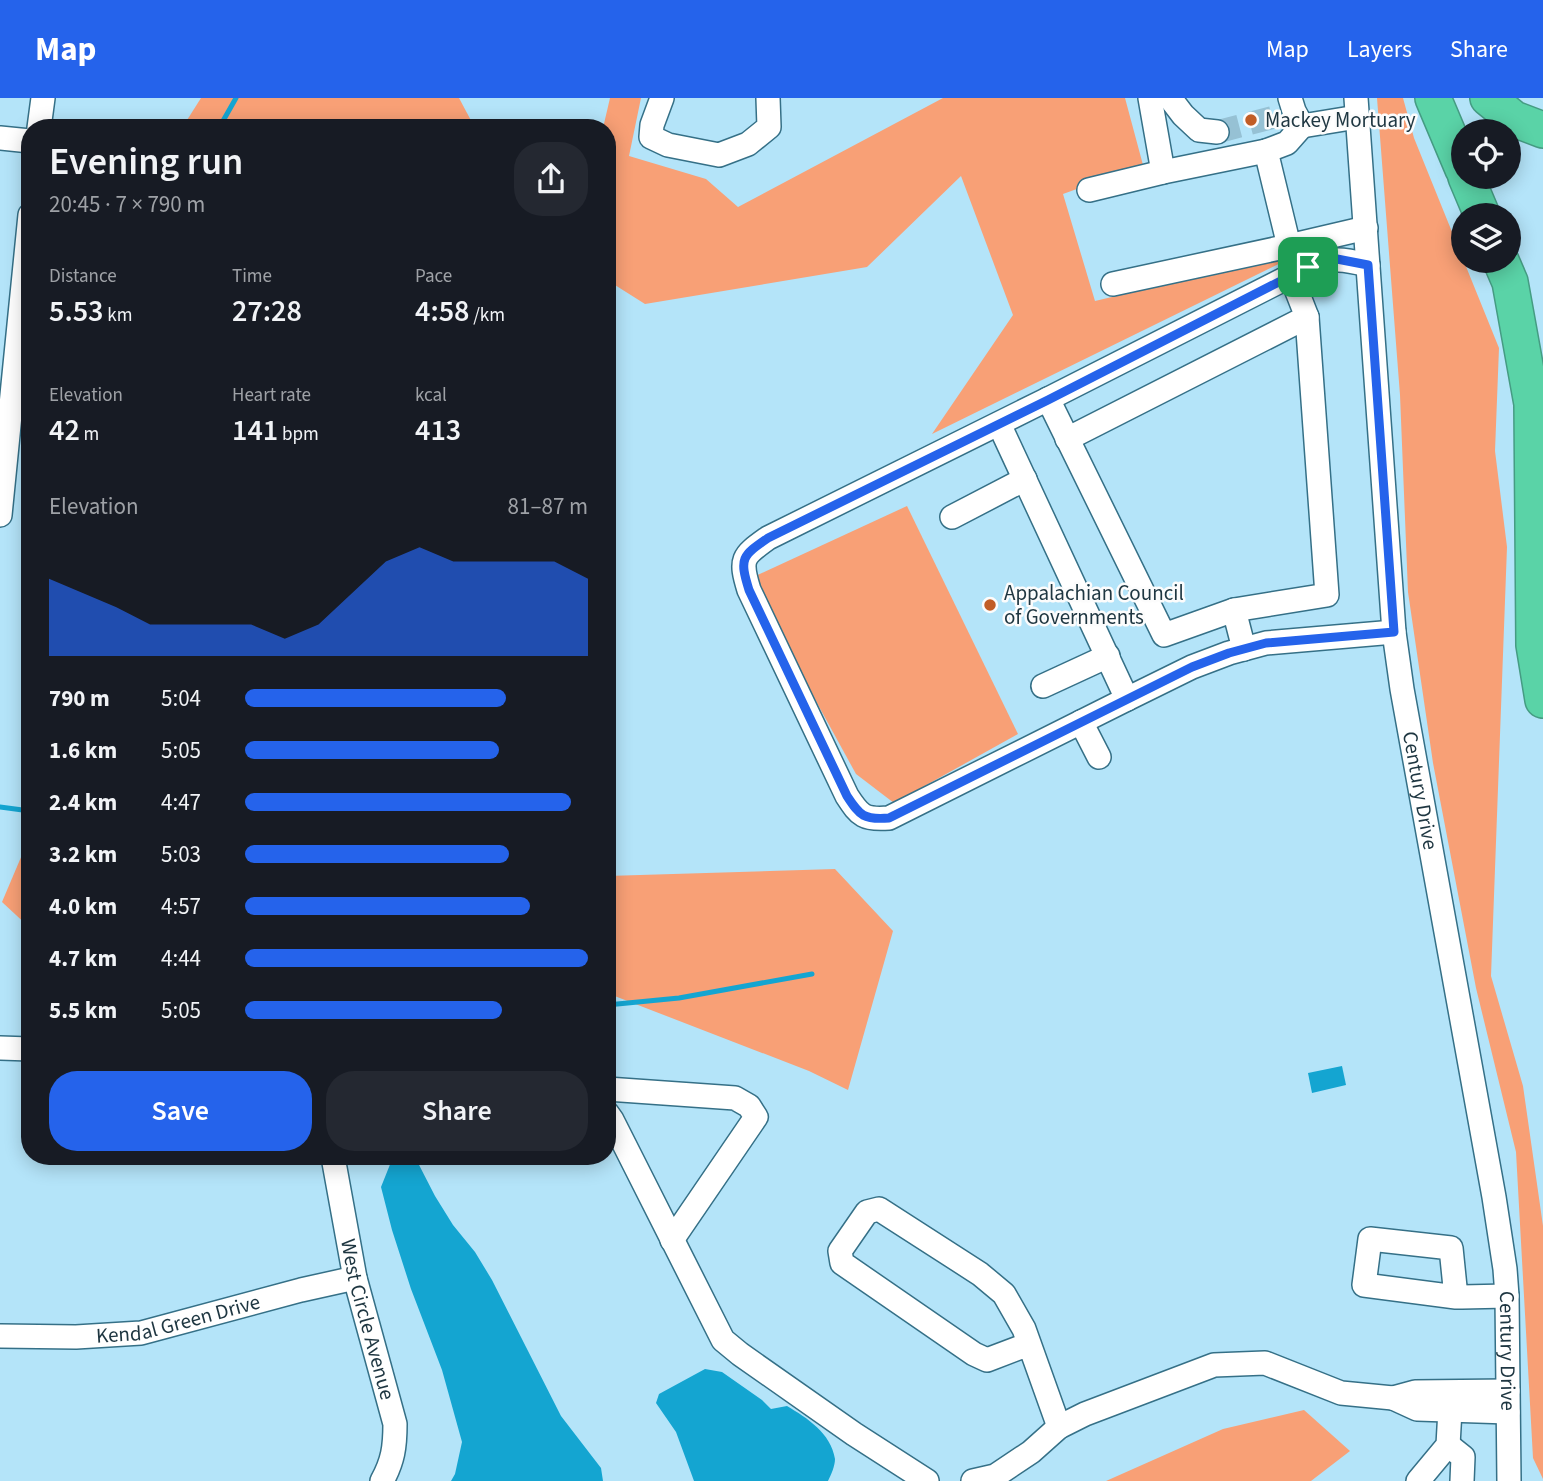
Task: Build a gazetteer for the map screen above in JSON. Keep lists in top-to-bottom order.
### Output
{
  "streets": {
    "street": ["Century Drive", "Kendal Green Drive", "West Circle Avenue"]
  },
  "crossings": [
    ["Kendal Green Drive", "West Circle Avenue"]
  ],
  "places": ["Mackey Mortuary", "Appalachian Council of Governments"],
  "page": {
    "header": "Map",
    "nav": ["Map", "Layers", "Share"],
    "heading": ["Evening run", "20:45 · 7 × 790 m"],
    "stats": [
      ["Distance", "5.53 km"],
      ["Time", "27:28"],
      ["Pace", "4:58 /km"],
      ["Elevation", "42 m"],
      ["Heart rate", "141 bpm"],
      ["kcal", "413"]
    ],
    "chart": ["Elevation", "81–87 m"],
    "list": [
      {
        "name": "790 m",
        "note": "5:04"
      },
      {
        "name": "1.6 km",
        "note": "5:05"
      },
      {
        "name": "2.4 km",
        "note": "4:47"
      },
      {
        "name": "3.2 km",
        "note": "5:03"
      },
      {
        "name": "4.0 km",
        "note": "4:57"
      },
      {
        "name": "4.7 km",
        "note": "4:44"
      },
      {
        "name": "5.5 km",
        "note": "5:05"
      }
    ],
    "buttons": ["Save", "Share"]
  }
}
